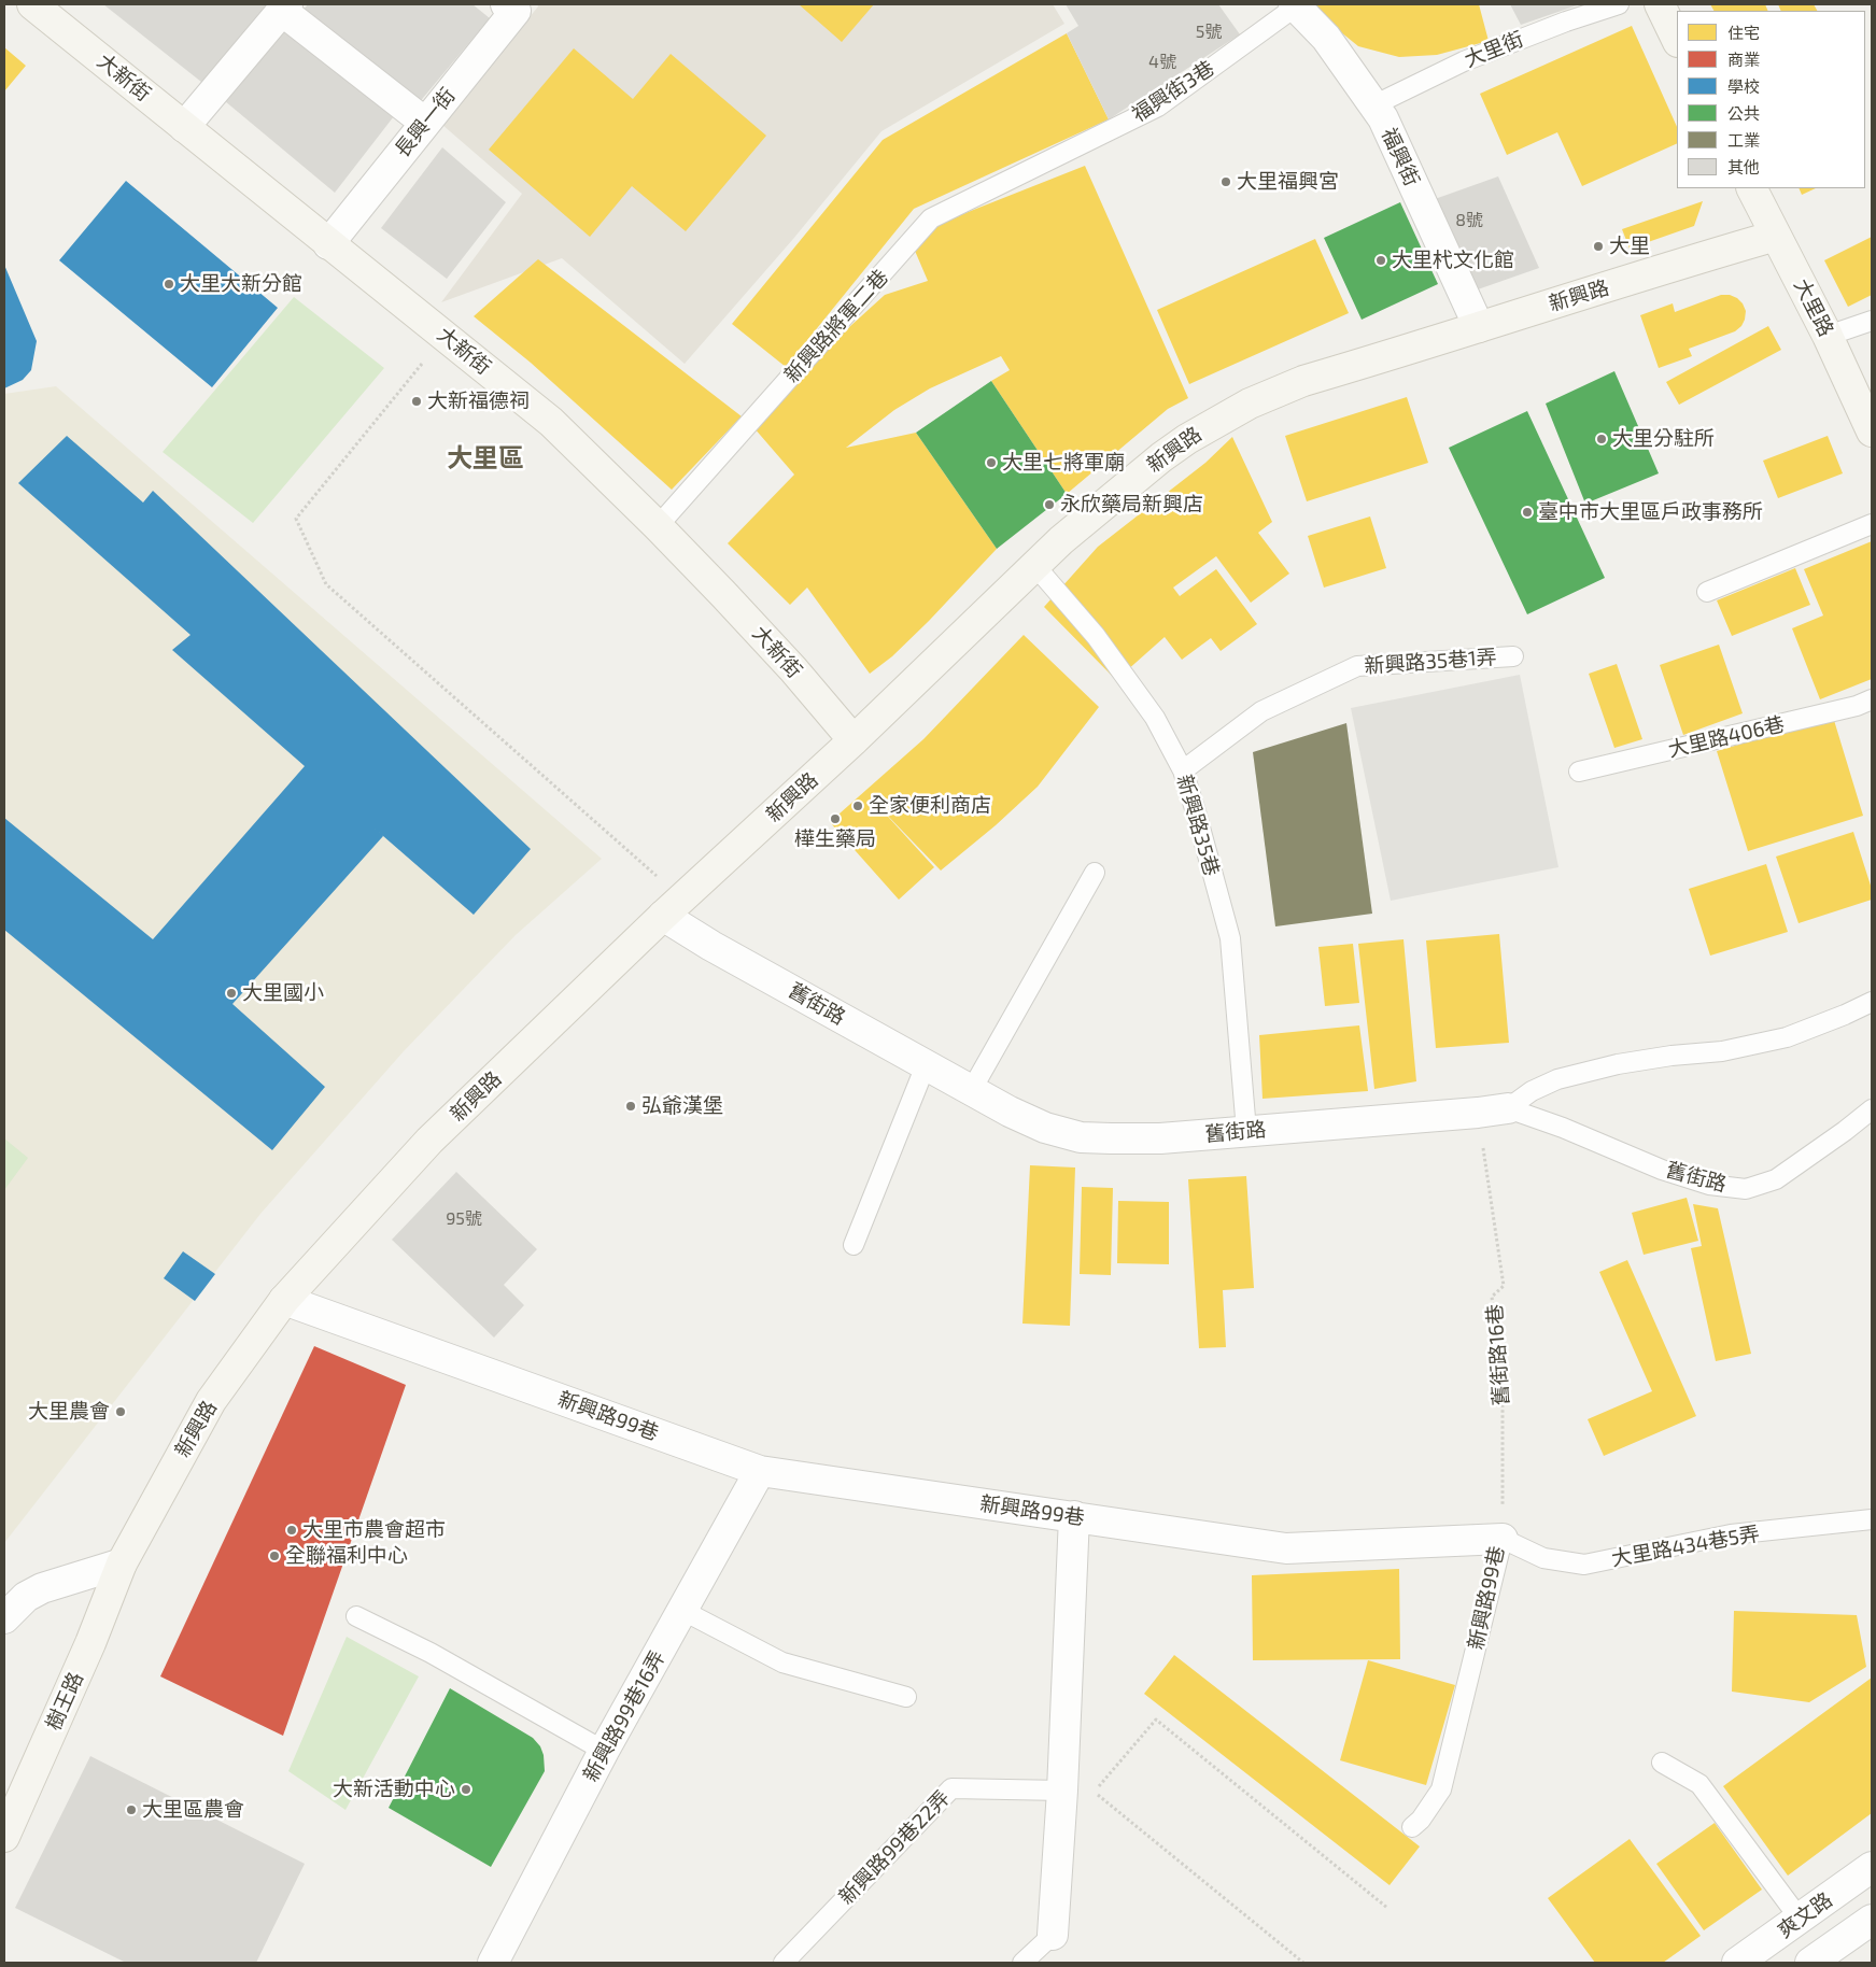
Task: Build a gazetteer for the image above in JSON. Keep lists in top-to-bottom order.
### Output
{
  "streets": {
    "street": [
      "大新街",
      "長興一街",
      "福興街",
      "新興路",
      "大里路",
      "舊街路",
      "新興路99巷",
      "樹王路",
      "新興路99巷16弄",
      "爽文路"
    ],
    "lane": [
      "大里街",
      "福興街3巷",
      "新興路將軍二巷",
      "新興路35巷1弄",
      "大里路406巷",
      "新興路35巷",
      "大里路434巷5弄",
      "新興路99巷22弄"
    ],
    "path": ["舊街路16巷"]
  },
  "crossings": [
    ["大里街", "福興街"],
    ["大新街", "長興一街"],
    ["大新街", "新興路"],
    ["大新街", "新興路將軍二巷"],
    ["福興街3巷", "福興街"],
    ["福興街3巷", "新興路將軍二巷"],
    ["福興街", "新興路"],
    ["新興路", "大里路"],
    ["新興路", "新興路35巷"],
    ["新興路", "舊街路"],
    ["新興路", "新興路99巷"],
    ["新興路", "樹王路"],
    ["新興路35巷1弄", "新興路35巷"],
    ["新興路35巷", "舊街路"],
    ["舊街路", "舊街路16巷"],
    ["舊街路16巷", "新興路99巷"],
    ["舊街路16巷", "大里路434巷5弄"],
    ["新興路99巷", "大里路434巷5弄"],
    ["新興路99巷", "新興路99巷16弄"]
  ],
  "districts": ["大里區"],
  "places": [
    "大里福興宮",
    "大里",
    "大里杙文化館",
    "大里大新分館",
    "大新福德祠",
    "大里分駐所",
    "大里七將軍廟",
    "永欣藥局新興店",
    "臺中市大里區戶政事務所",
    "全家便利商店",
    "樺生藥局",
    "大里國小",
    "弘爺漢堡",
    "大里農會",
    "大里市農會超市",
    "全聯福利中心",
    "大新活動中心",
    "大里區農會"
  ],
  "house_numbers": [
    "5號",
    "4號",
    "8號",
    "95號"
  ],
  "legend": [
    "住宅",
    "商業",
    "學校",
    "公共",
    "工業",
    "其他"
  ]
}
